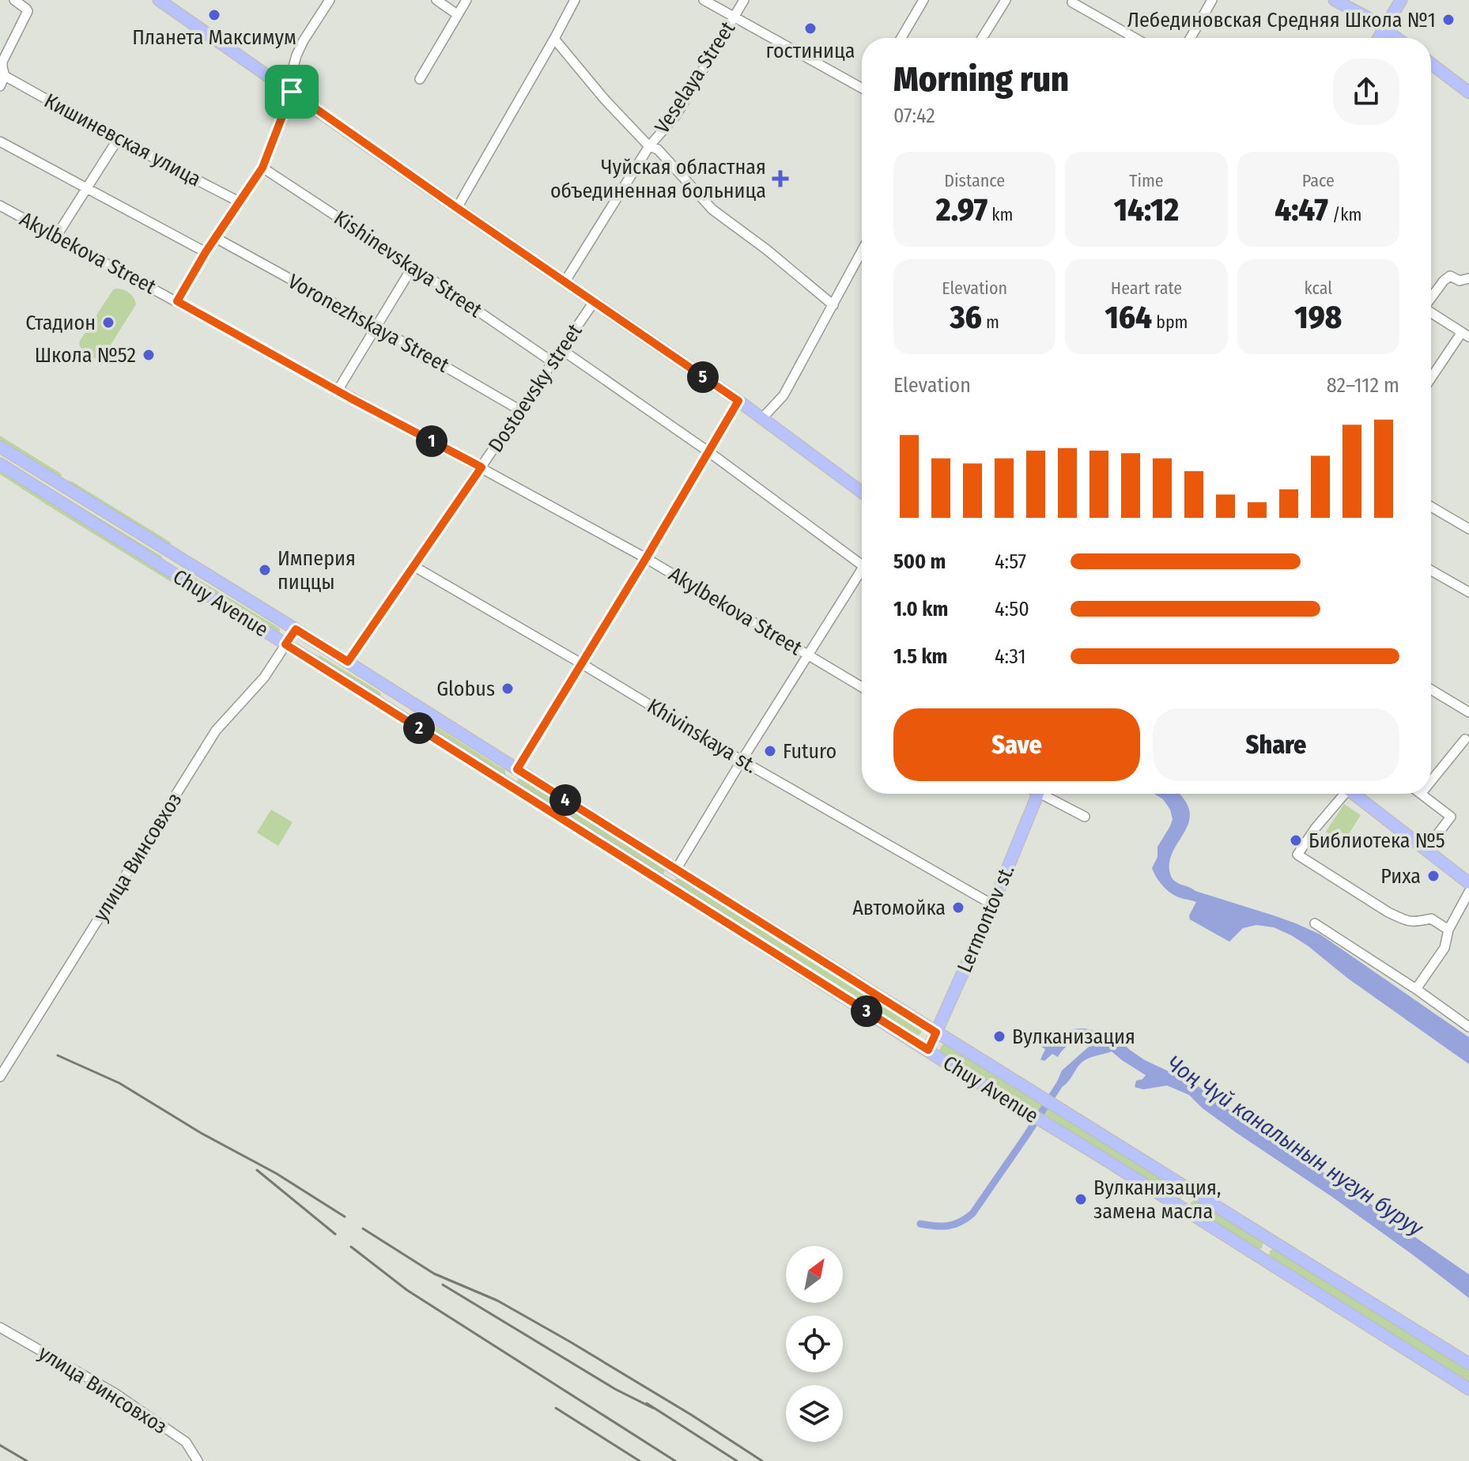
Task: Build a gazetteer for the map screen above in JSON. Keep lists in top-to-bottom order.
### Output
{
  "streets": {
    "main road": ["Chuy Avenue", "Lermontov st."],
    "street": [
      "Veselaya Street",
      "Кишиневская улица",
      "Akylbekova Street",
      "Kishinevskaya Street",
      "Voronezhskaya Street",
      "Dostoevsky street",
      "Khivinskaya st.",
      "улица Винсовхоз"
    ]
  },
  "crossings": [
    ["Akylbekova Street", "Dostoevsky street"],
    ["Kishinevskaya Street", "Dostoevsky street"],
    ["Voronezhskaya Street", "Dostoevsky street"],
    ["Dostoevsky street", "Chuy Avenue"],
    ["Dostoevsky street", "Khivinskaya st."],
    ["Chuy Avenue", "улица Винсовхоз"],
    ["Chuy Avenue", "Lermontov st."],
    ["Khivinskaya st.", "Lermontov st."]
  ],
  "water": ["Чоң Чүй каналынын нугун буруу"],
  "places": {
    "other": [
      "Планета Максимум",
      "Лебединовская Средняя Школа №1",
      "гостиница",
      "Стадион",
      "Школа №52",
      "Империя пиццы",
      "Globus",
      "Futuro",
      "Библиотека №5",
      "Риха",
      "Автомойка",
      "Вулканизация",
      "Вулканизация, замена масла"
    ],
    "health": ["Чуйская областная объединенная больница"]
  },
  "north": "top right",
  "page": {
    "heading": ["Morning run", "07:42"],
    "stats": [
      ["Distance", "2.97 km"],
      ["Time", "14:12"],
      ["Pace", "4:47 /km"],
      ["Elevation", "36 m"],
      ["Heart rate", "164 bpm"],
      ["kcal", "198"]
    ],
    "chart": ["Elevation", "82–112 m"],
    "pins": [
      "5",
      "1",
      "2",
      "4",
      "3"
    ],
    "list": [
      {
        "name": "500 m",
        "note": "4:57"
      },
      {
        "name": "1.0 km",
        "note": "4:50"
      },
      {
        "name": "1.5 km",
        "note": "4:31"
      }
    ],
    "buttons": ["Save", "Share"]
  }
}
